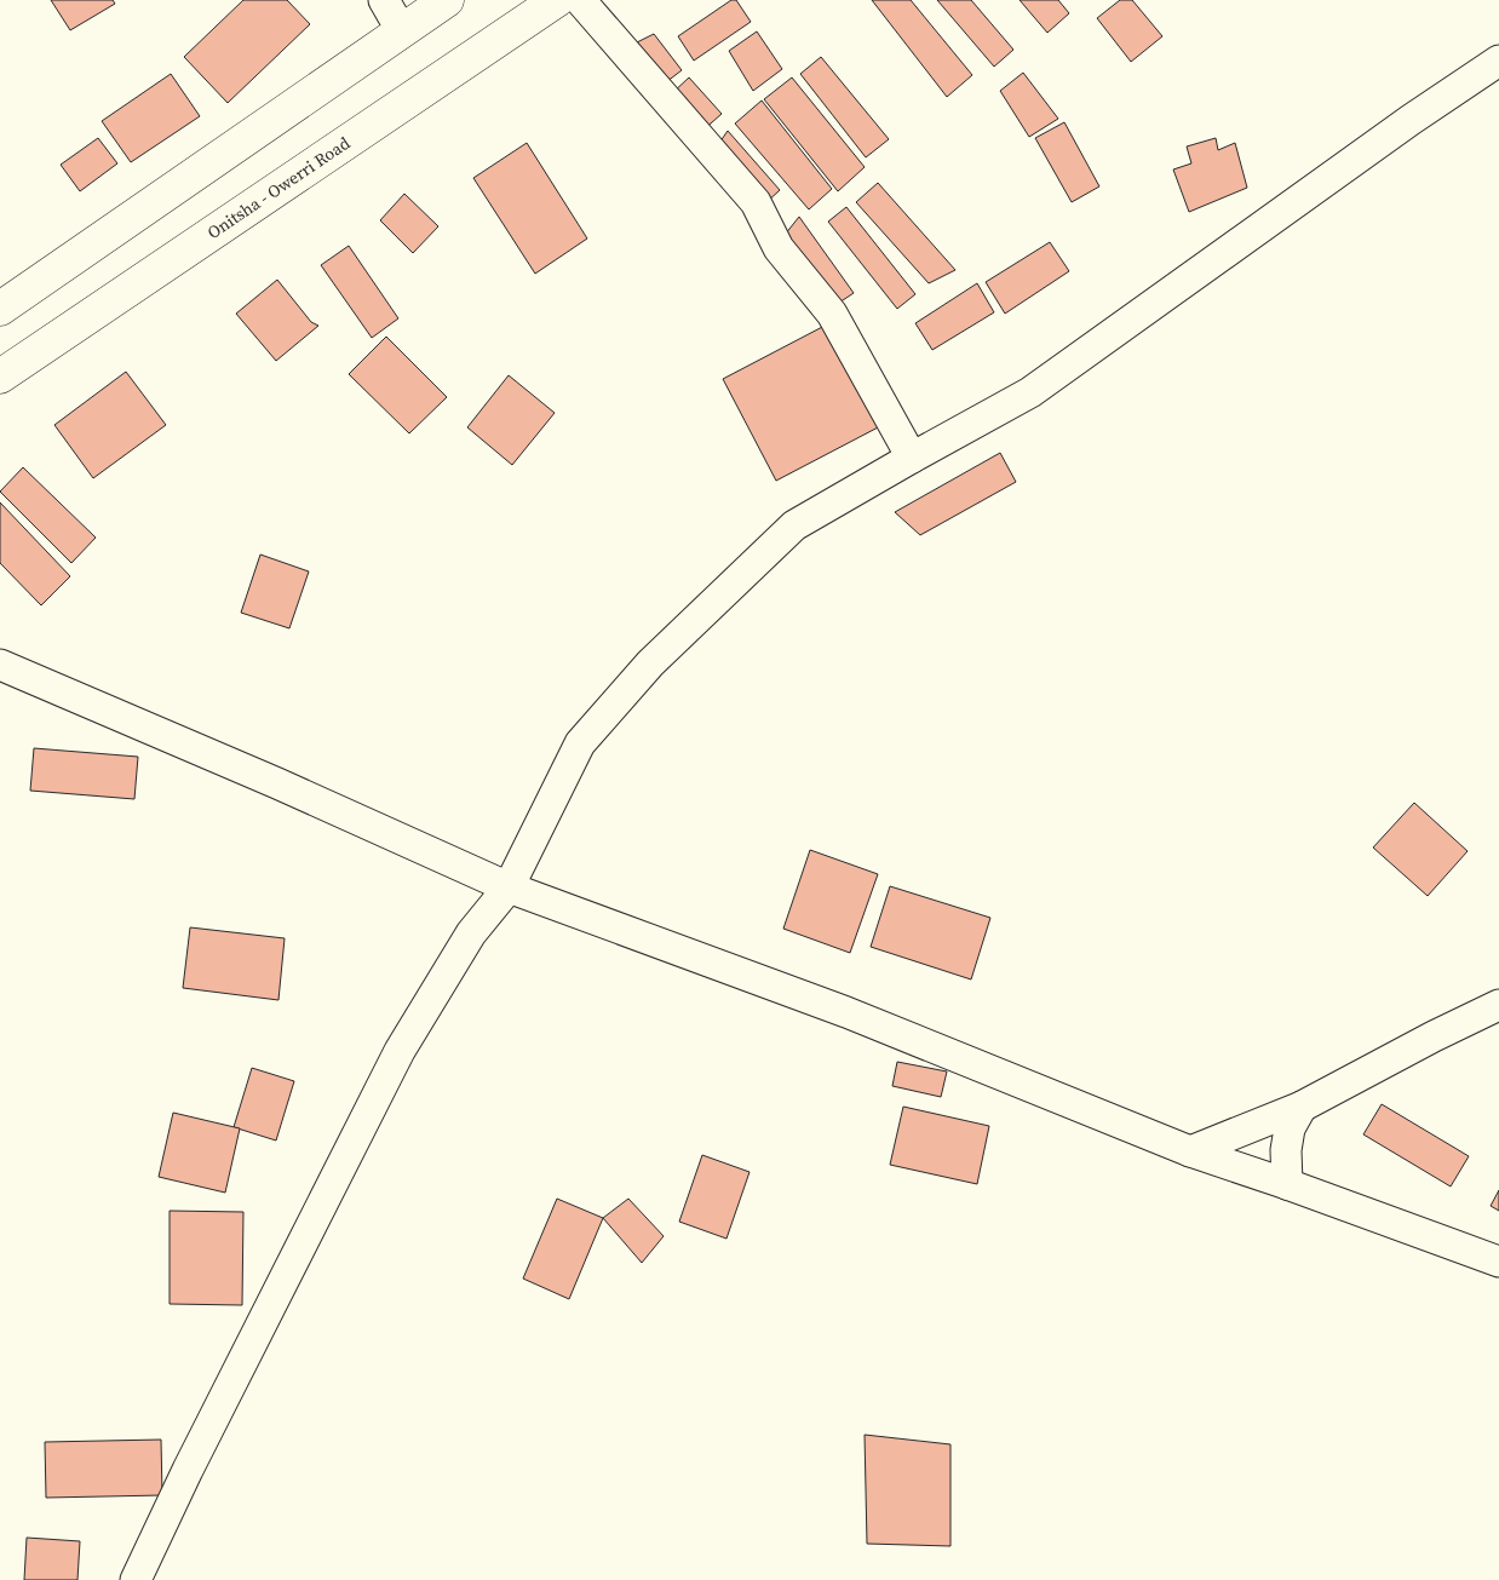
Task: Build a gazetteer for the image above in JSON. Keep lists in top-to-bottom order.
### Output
{
  "streets": {
    "highway": ["Onitsha - Owerri Road"]
  }
}
